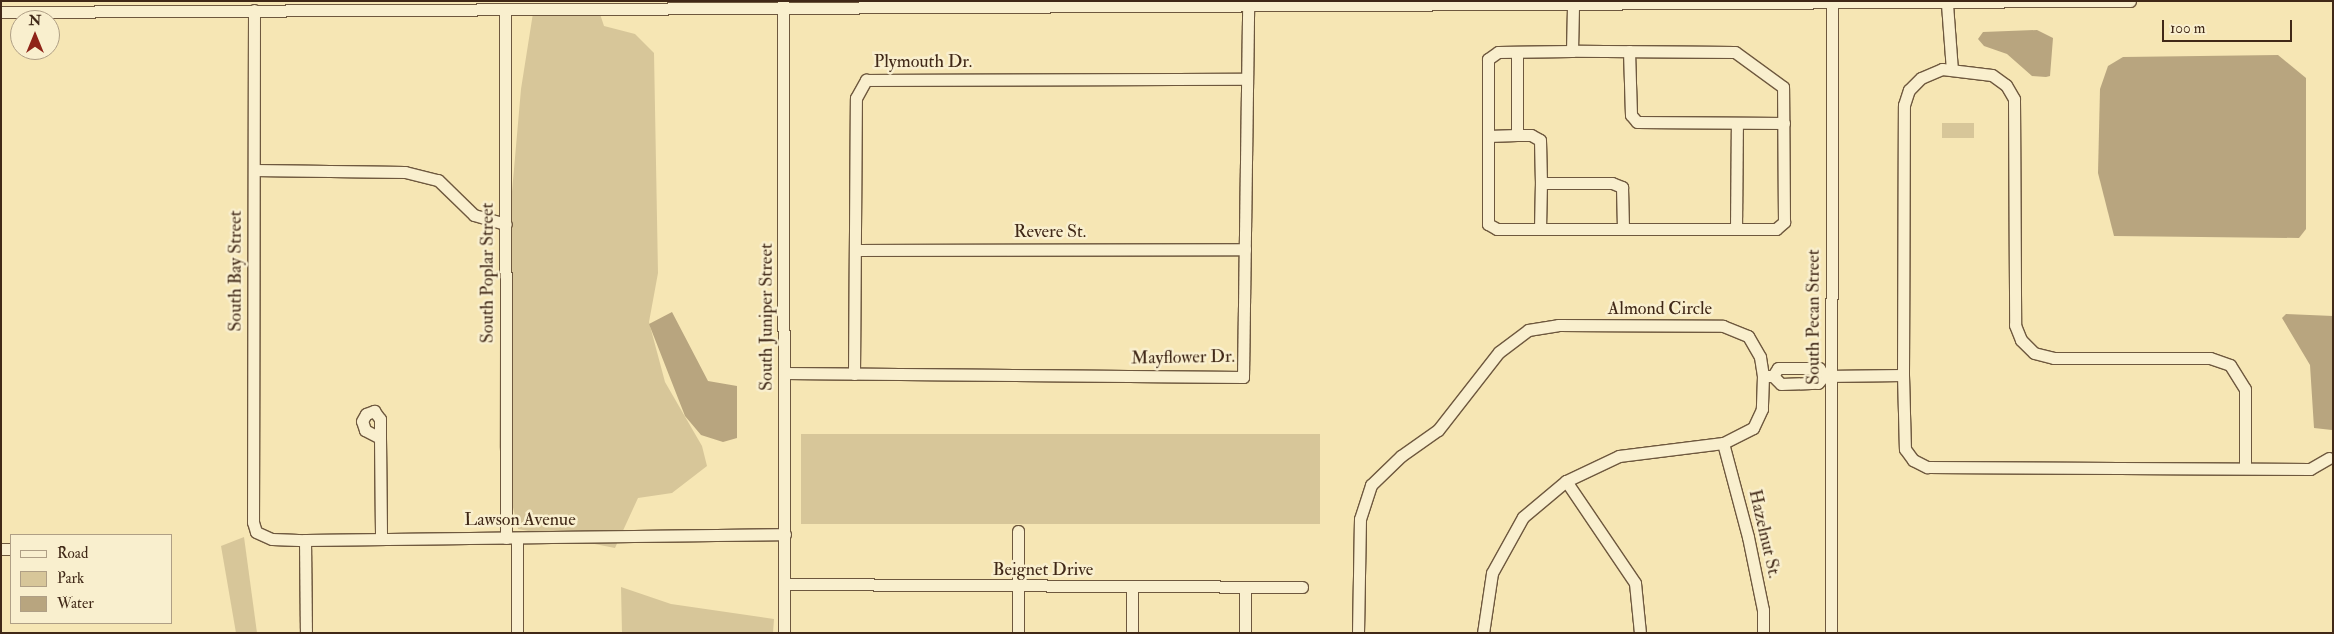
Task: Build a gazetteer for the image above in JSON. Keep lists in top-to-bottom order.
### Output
{
  "streets": {
    "street": [
      "Plymouth Dr.",
      "Revere St.",
      "South Bay Street",
      "South Poplar Street",
      "Almond Circle",
      "South Juniper Street",
      "South Pecan Street",
      "Mayflower Dr.",
      "Lawson Avenue",
      "Hazelnut St.",
      "Beignet Drive"
    ]
  },
  "crossings": [
    ["Plymouth Dr.", "Revere St."],
    ["Plymouth Dr.", "Mayflower Dr."],
    ["Revere St.", "Mayflower Dr."],
    ["South Bay Street", "Lawson Avenue"],
    ["South Poplar Street", "Lawson Avenue"],
    ["Almond Circle", "Hazelnut St."],
    ["South Juniper Street", "Mayflower Dr."],
    ["South Juniper Street", "Lawson Avenue"],
    ["South Juniper Street", "Beignet Drive"]
  ],
  "legend": ["Road", "Park", "Water"],
  "scale_bar": "100 m",
  "north": "top"
}
